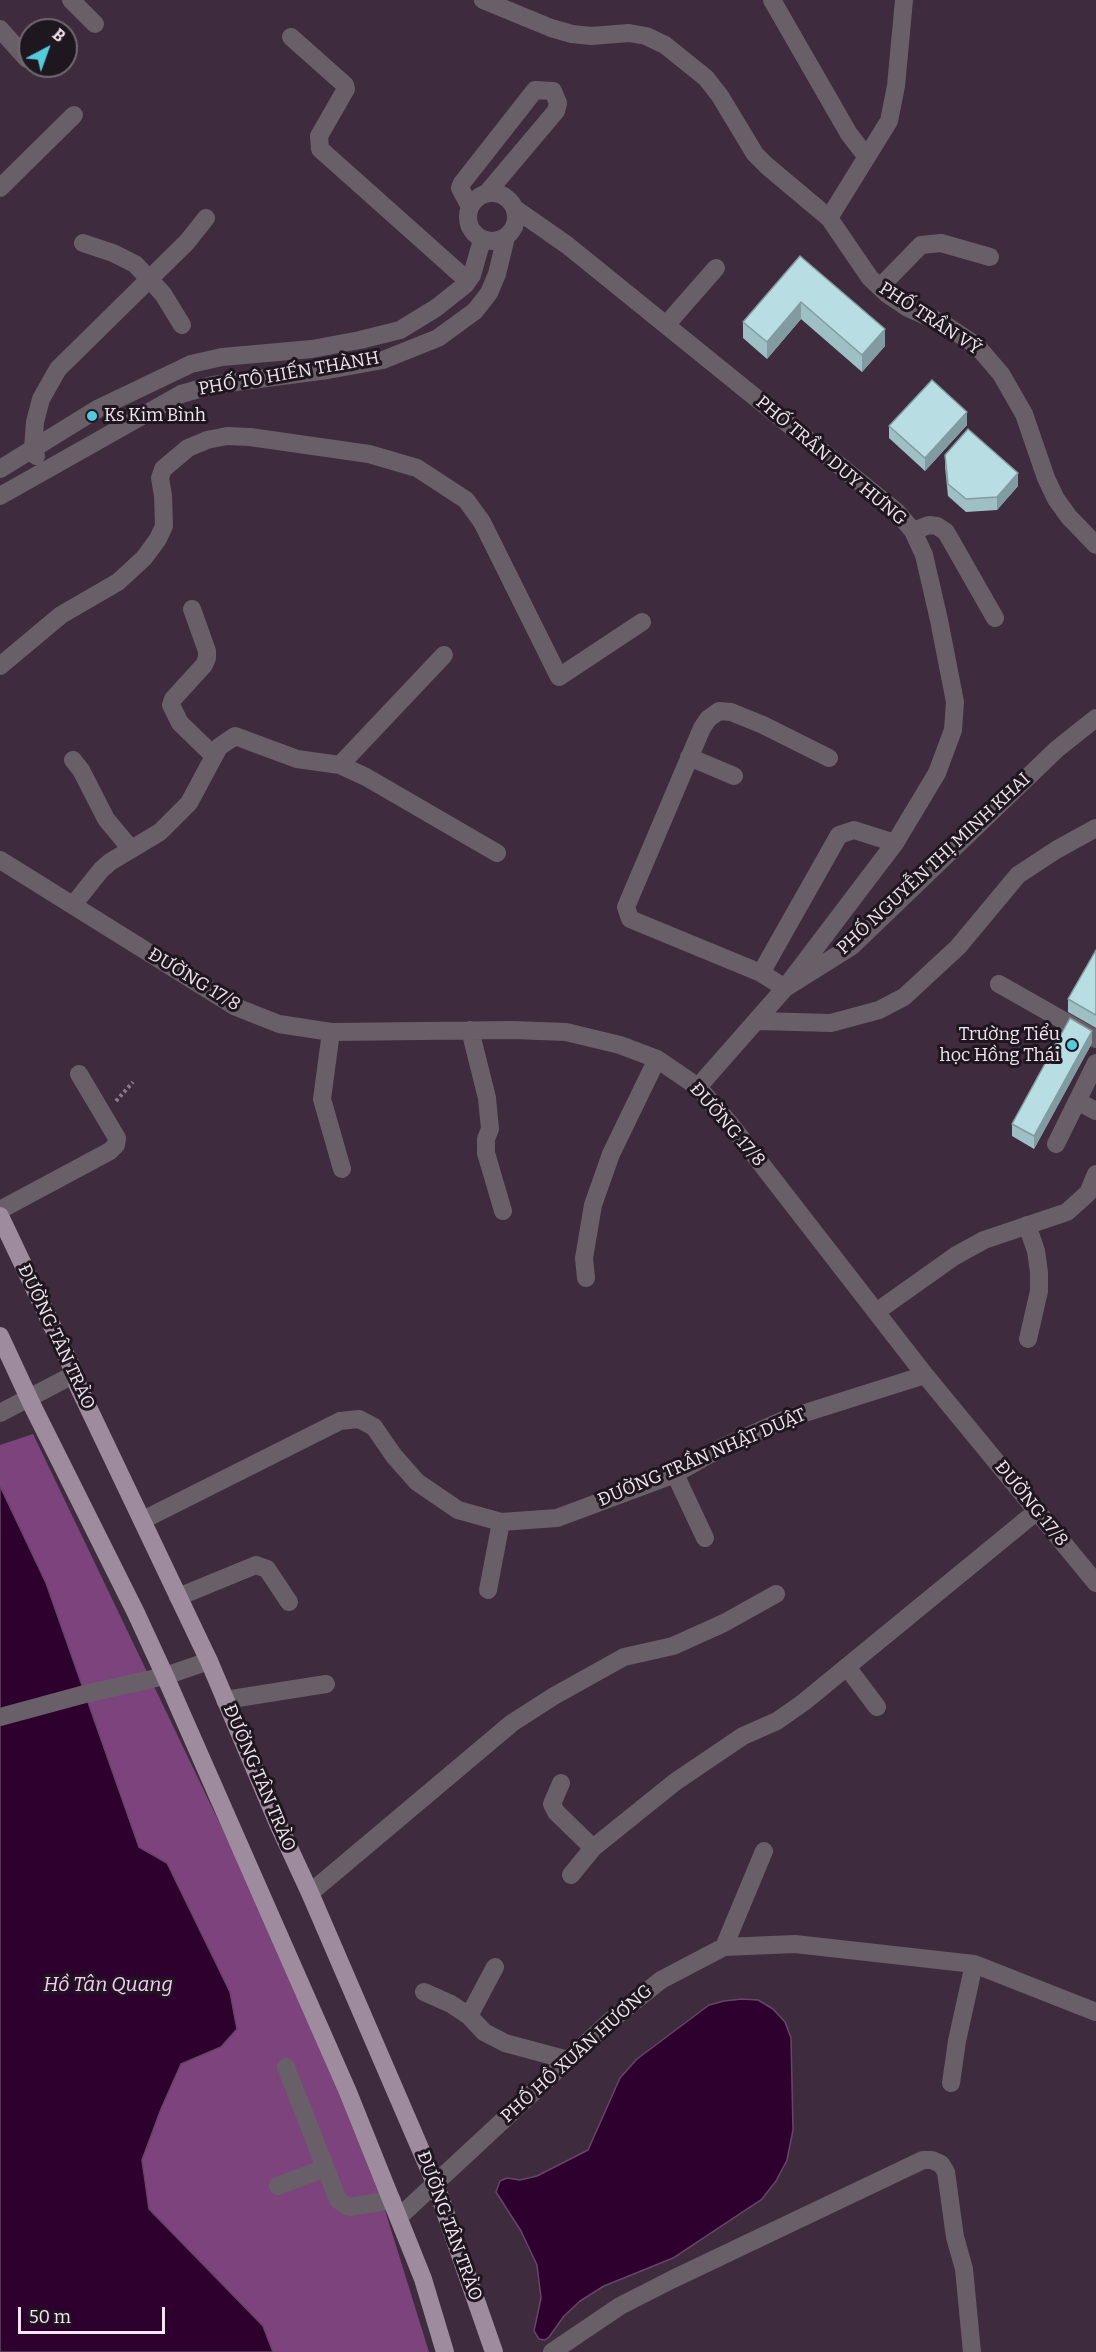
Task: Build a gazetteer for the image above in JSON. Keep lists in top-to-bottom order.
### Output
{
  "streets": {
    "main road": ["ĐƯỜNG TÂN TRÀO"],
    "street": [
      "PHỐ TRẦN VỸ",
      "PHỐ TÔ HIẾN THÀNH",
      "PHỐ TRẦN DUY HƯNG",
      "PHỐ NGUYỄN THỊ MINH KHAI",
      "ĐƯỜNG 17/8",
      "ĐƯỜNG TRẦN NHẬT DUẬT",
      "PHỐ HỒ XUÂN HƯƠNG"
    ]
  },
  "crossings": [
    ["PHỐ TÔ HIẾN THÀNH", "PHỐ TRẦN DUY HƯNG"],
    ["PHỐ TRẦN DUY HƯNG", "PHỐ NGUYỄN THỊ MINH KHAI"],
    ["PHỐ NGUYỄN THỊ MINH KHAI", "ĐƯỜNG 17/8"],
    ["ĐƯỜNG 17/8", "ĐƯỜNG TRẦN NHẬT DUẬT"],
    ["ĐƯỜNG TÂN TRÀO", "ĐƯỜNG TRẦN NHẬT DUẬT"],
    ["ĐƯỜNG TÂN TRÀO", "PHỐ HỒ XUÂN HƯƠNG"]
  ],
  "water": ["Hồ Tân Quang"],
  "places": ["Ks Kim Bình", "Trường Tiểu học Hồng Thái"],
  "scale_bar": "50 m",
  "north": "top right"
}
